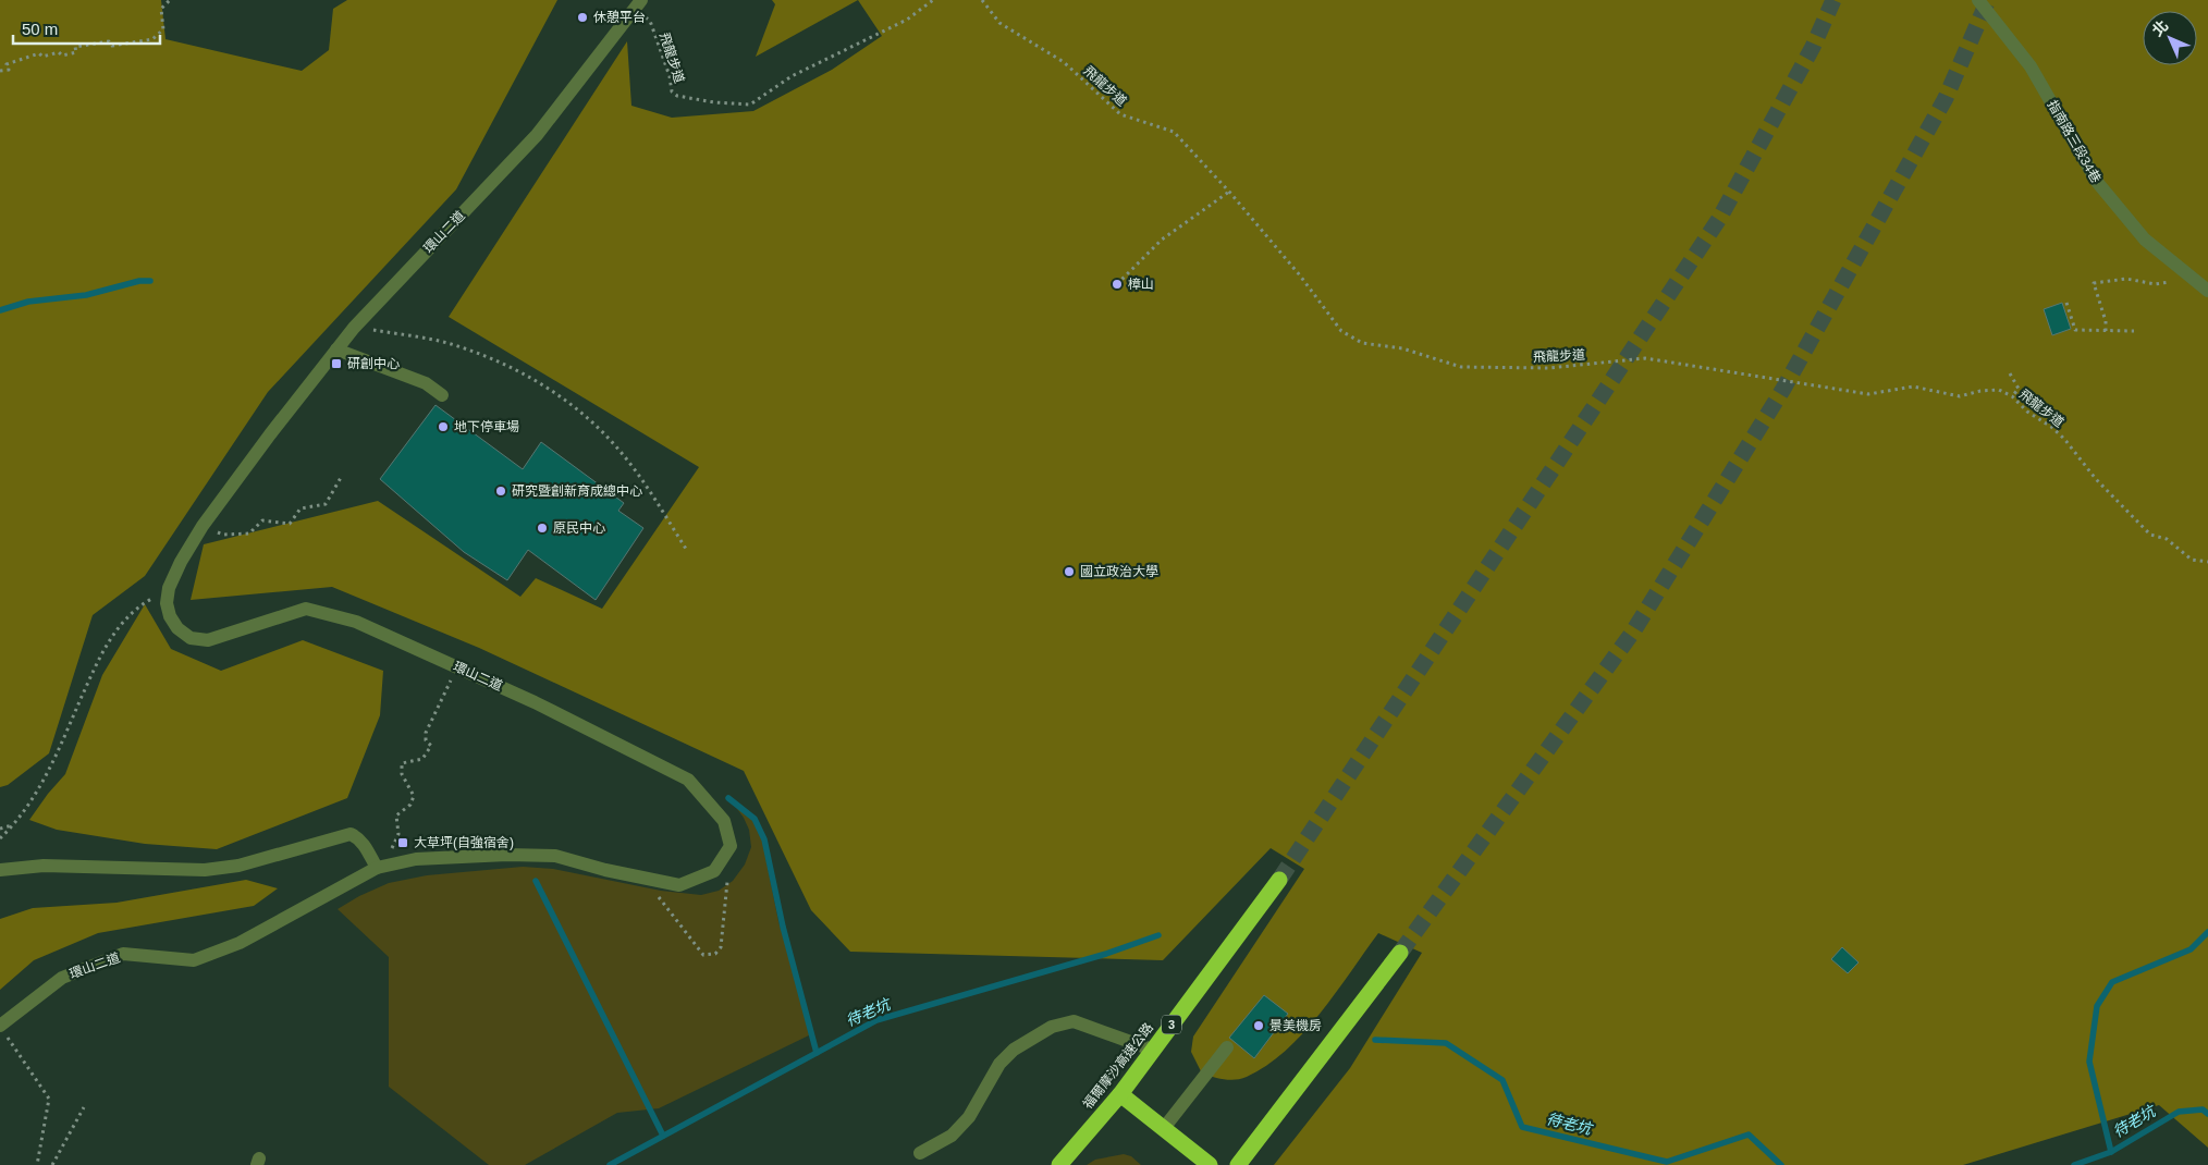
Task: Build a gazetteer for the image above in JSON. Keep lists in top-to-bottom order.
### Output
{
  "streets": {
    "highway": ["3", "福爾摩沙高速公路"],
    "street": ["指南路三段34巷", "環山二道"],
    "path": ["飛龍步道"]
  },
  "crossings": [
    ["飛龍步道", "環山二道"]
  ],
  "water": ["待老坑"],
  "places": {
    "other": [
      "休憩平台",
      "樟山",
      "地下停車場",
      "研究暨創新育成總中心",
      "原民中心",
      "國立政治大學",
      "景美機房"
    ],
    "transit": ["研創中心", "大草坪(自強宿舍)"]
  },
  "scale_bar": "50 m",
  "north": "top left"
}
